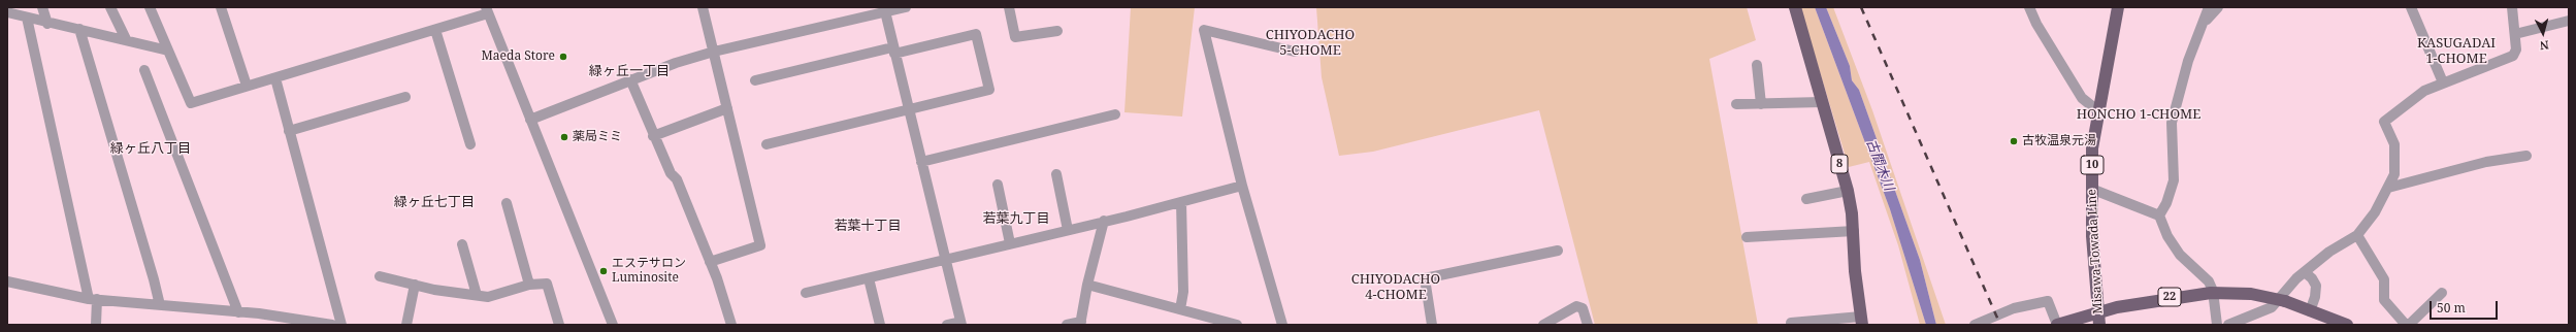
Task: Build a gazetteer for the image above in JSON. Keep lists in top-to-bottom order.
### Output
{
  "streets": {
    "main road": [
      "8",
      "10",
      "Misawa-Towada Line",
      "22"
    ]
  },
  "districts": [
    "CHIYODACHO 5-CHOME",
    "KASUGADAI 1-CHOME",
    "緑ヶ丘一丁目",
    "HONCHO 1-CHOME",
    "緑ヶ丘八丁目",
    "緑ヶ丘七丁目",
    "若葉九丁目",
    "若葉十丁目",
    "CHIYODACHO 4-CHOME"
  ],
  "water": ["古間木川"],
  "places": [
    "Maeda Store",
    "薬局ミミ",
    "古牧温泉元湯",
    "エステサロン Luminosite"
  ],
  "scale_bar": "50 m",
  "north": "bottom"
}
